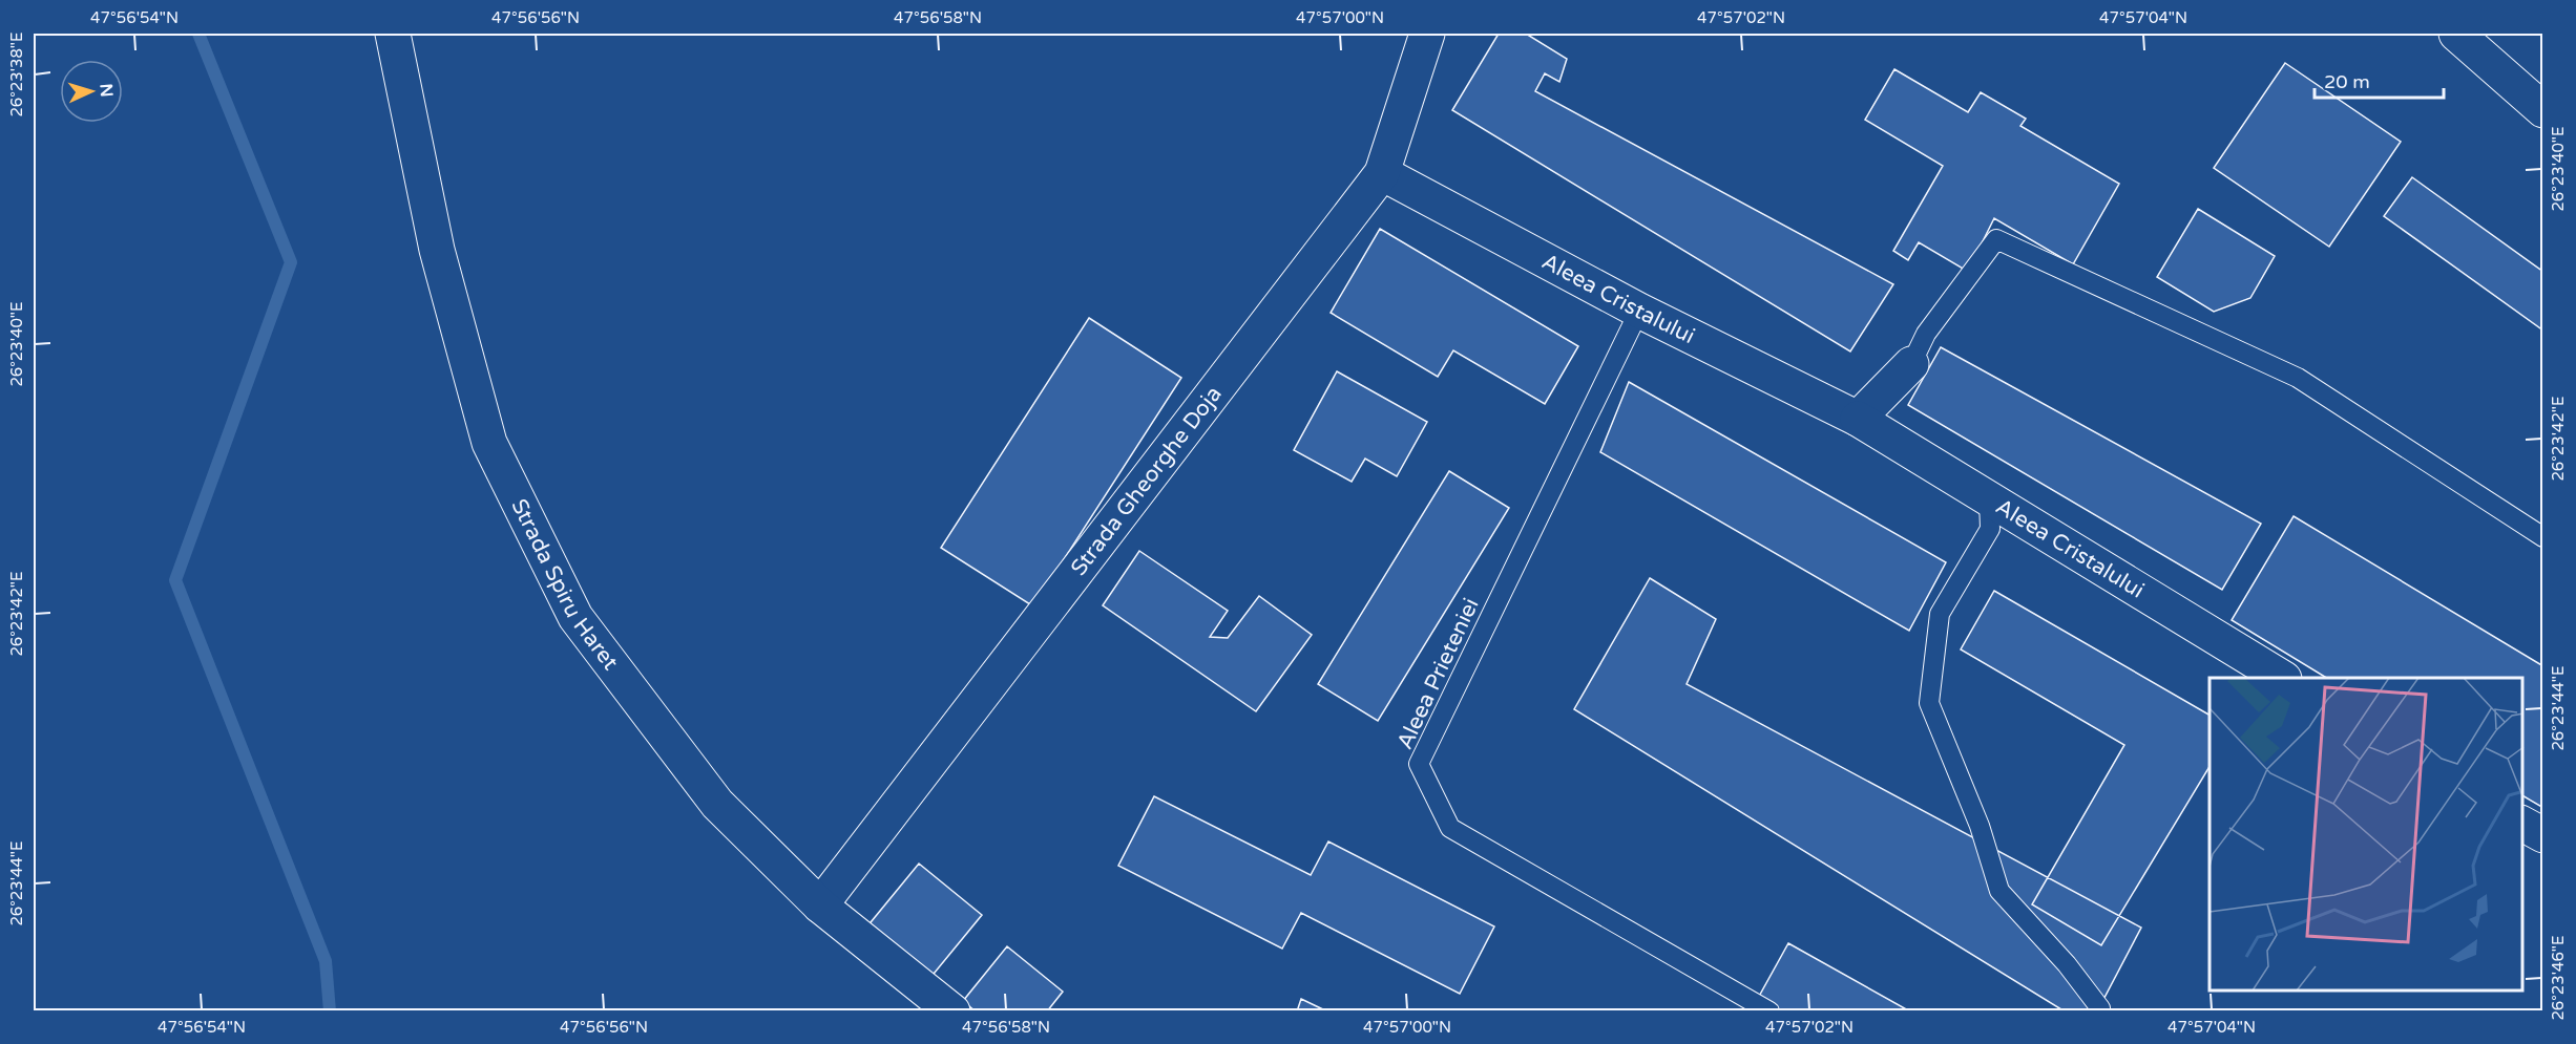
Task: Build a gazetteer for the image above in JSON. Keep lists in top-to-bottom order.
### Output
{
  "streets": {
    "street": ["Aleea Cristalului", "Strada Gheorghe Doja", "Strada Spiru Haret"],
    "lane": ["Aleea Prieteniei"]
  },
  "crossings": [
    ["Aleea Cristalului", "Strada Gheorghe Doja"],
    ["Aleea Cristalului", "Aleea Prieteniei"],
    ["Strada Gheorghe Doja", "Strada Spiru Haret"]
  ],
  "scale_bar": "20 m",
  "north": "right",
  "coordinates": [
    "47°56'54\"N",
    "47°56'56\"N",
    "47°56'58\"N",
    "47°57'00\"N",
    "47°57'02\"N",
    "47°57'04\"N",
    "26°23'38\"E",
    "26°23'40\"E",
    "26°23'42\"E",
    "26°23'44\"E",
    "26°23'46\"E"
  ]
}
